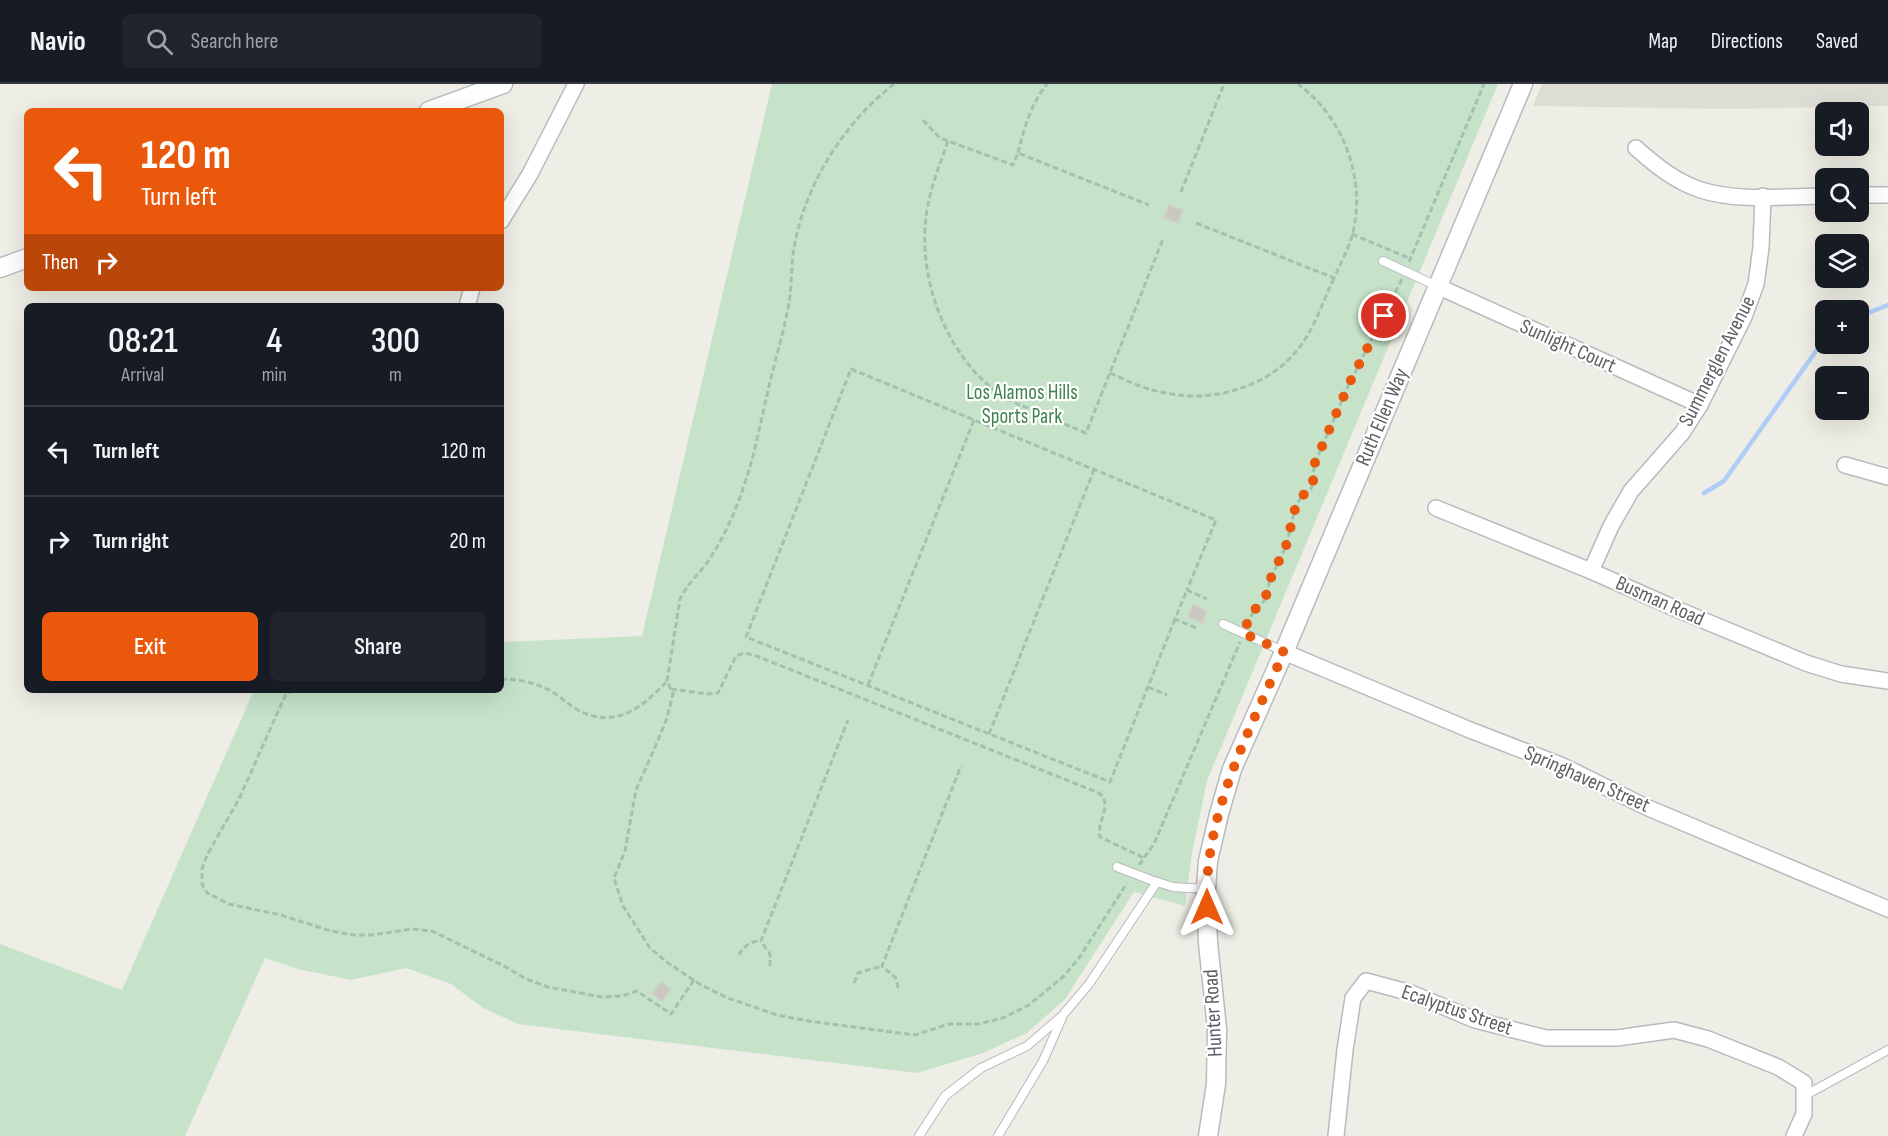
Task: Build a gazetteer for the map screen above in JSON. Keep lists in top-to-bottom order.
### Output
{
  "streets": {
    "street": [
      "Sunlight Court",
      "Summerglen Avenue",
      "Ruth Ellen Way",
      "Busman Road",
      "Springhaven Street",
      "Ecalyptus Street",
      "Hunter Road"
    ]
  },
  "crossings": [
    ["Sunlight Court", "Summerglen Avenue"],
    ["Sunlight Court", "Ruth Ellen Way"],
    ["Summerglen Avenue", "Busman Road"],
    ["Ruth Ellen Way", "Springhaven Street"],
    ["Ruth Ellen Way", "Hunter Road"],
    ["Springhaven Street", "Hunter Road"]
  ],
  "parks": ["Los Alamos Hills Sports Park"],
  "page": {
    "header": "Navio",
    "search": "Search here",
    "nav": ["Map", "Directions", "Saved"],
    "map_buttons": ["+", "−"],
    "turn": ["120 m", "Turn left"],
    "then": "Then",
    "eta": [
      "08:21",
      "Arrival",
      "4",
      "min",
      "300",
      "m"
    ],
    "list": [
      {
        "name": "Turn left",
        "value": "120 m"
      },
      {
        "name": "Turn right",
        "value": "20 m"
      }
    ],
    "buttons": ["Exit", "Share"]
  }
}
